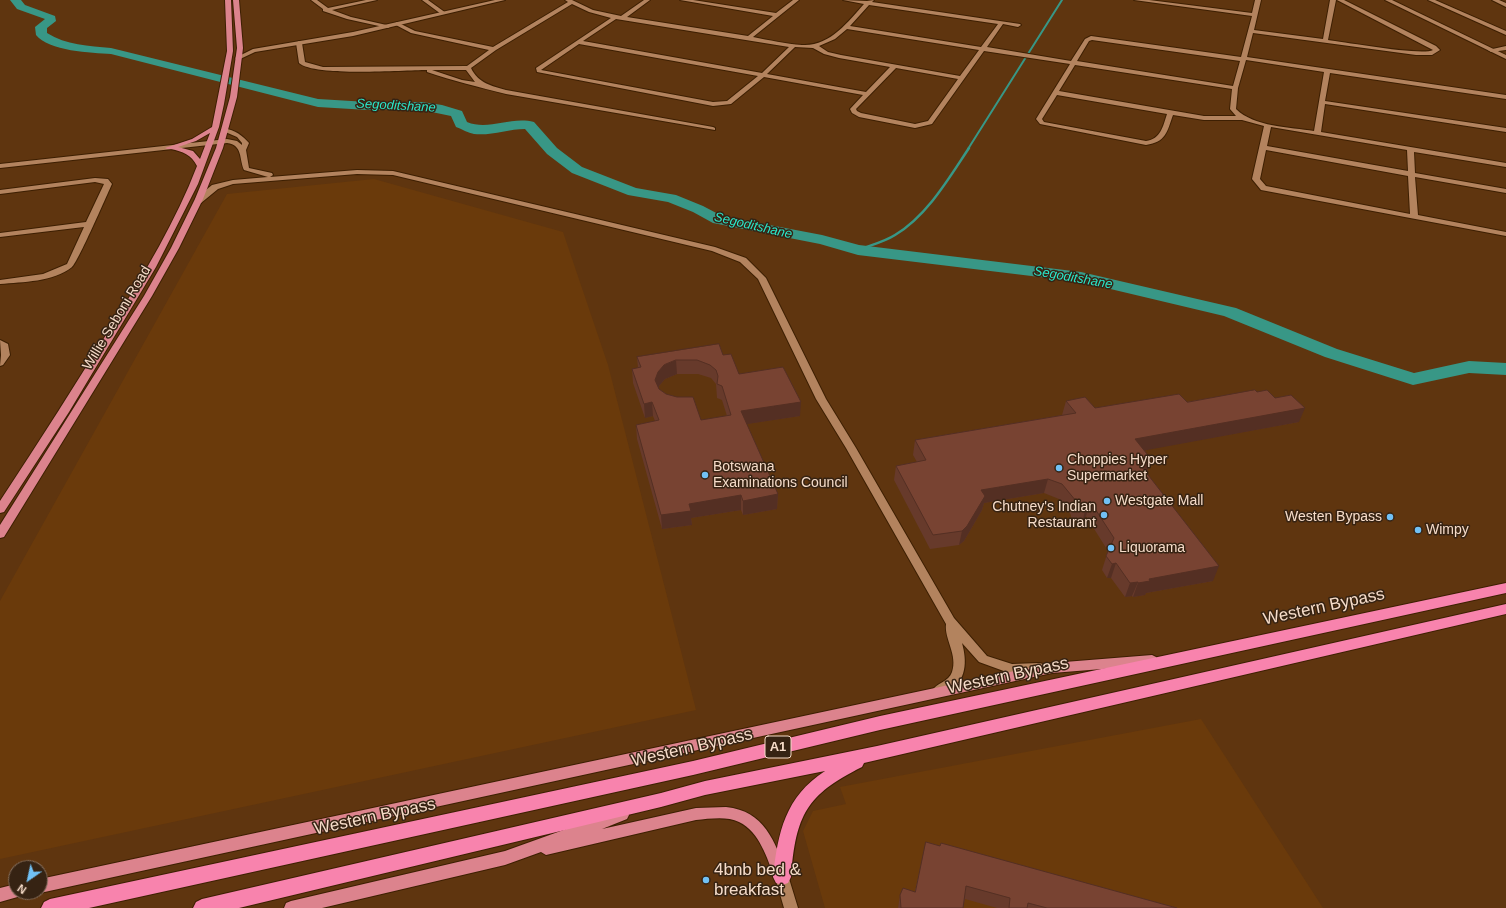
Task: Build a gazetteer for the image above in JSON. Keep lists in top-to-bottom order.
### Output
{
  "streets": {
    "highway": ["Western Bypass", "A1"],
    "main road": ["Willie Seboni Road"]
  },
  "water": ["Segoditshane"],
  "places": [
    "Choppies Hyper Supermarket",
    "Botswana Examinations Council",
    "Westgate Mall",
    "Chutney's Indian Restaurant",
    "Westen Bypass",
    "Wimpy",
    "Liquorama",
    "4bnb bed & breakfast"
  ],
  "north": "bottom left"
}
